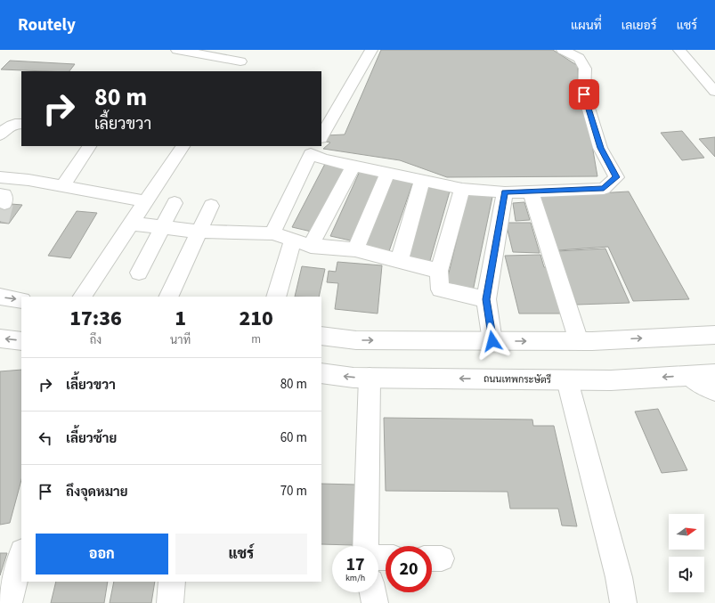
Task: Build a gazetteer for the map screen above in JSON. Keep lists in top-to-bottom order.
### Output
{
  "streets": {
    "main road": ["ถนนเทพกระษัตรี"]
  },
  "north": "right",
  "page": {
    "header": "Routely",
    "nav": ["แผนที่", "เลเยอร์", "แชร์"],
    "turn": ["80 m", "เลี้ยวขวา"],
    "eta": [
      "17:36",
      "ถึง",
      "1",
      "นาที",
      "210",
      "m"
    ],
    "list": [
      {
        "name": "เลี้ยวขวา",
        "value": "80 m"
      },
      {
        "name": "เลี้ยวซ้าย",
        "value": "60 m"
      },
      {
        "name": "ถึงจุดหมาย",
        "value": "70 m"
      }
    ],
    "buttons": ["ออก", "แชร์"],
    "speed": "17 km/h",
    "limit": "20"
  }
}
